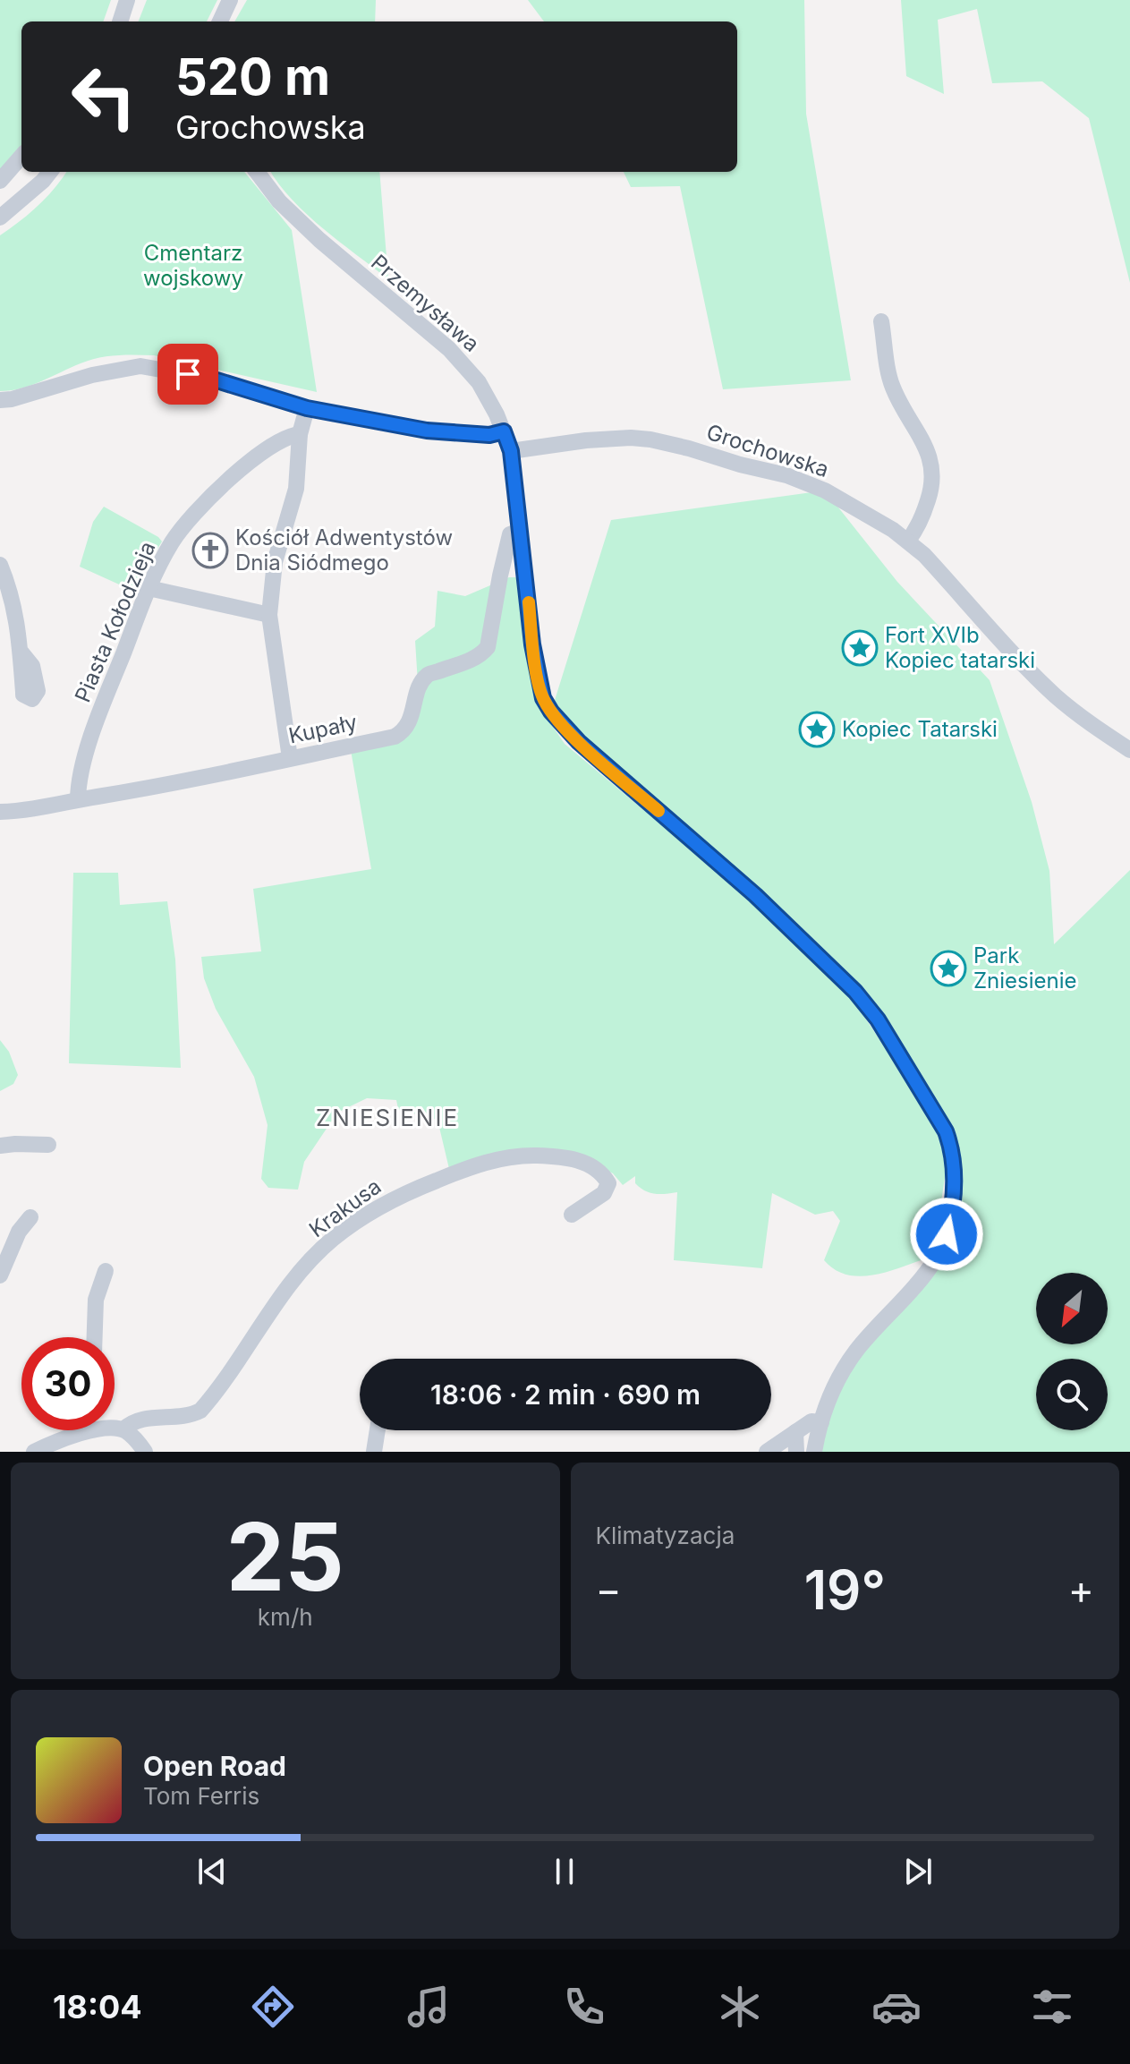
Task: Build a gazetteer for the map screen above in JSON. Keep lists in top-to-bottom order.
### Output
{
  "streets": {
    "street": [
      "Przemysława",
      "Grochowska",
      "Piasta Kołodzieja",
      "Kupały",
      "Krakusa"
    ]
  },
  "crossings": [
    ["Przemysława", "Grochowska"],
    ["Przemysława", "Kupały"],
    ["Piasta Kołodzieja", "Kupały"]
  ],
  "districts": ["ZNIESIENIE"],
  "parks": ["Cmentarz wojskowy"],
  "places": {
    "church": ["Kościół Adwentystów Dnia Siódmego"],
    "place": ["Fort XVIb Kopiec tatarski", "Kopiec Tatarski", "Park Zniesienie"]
  },
  "north": "bottom left",
  "page": {
    "turn": ["520 m", "Grochowska"],
    "limit": "30",
    "trip": "18:06 · 2 min · 690 m",
    "tile": [
      ["25", "km/h"],
      "Klimatyzacja"
    ],
    "heat": ["−", "19°", "+"],
    "song": ["Open Road", "Tom Ferris"],
    "tabs": "18:04"
  }
}
